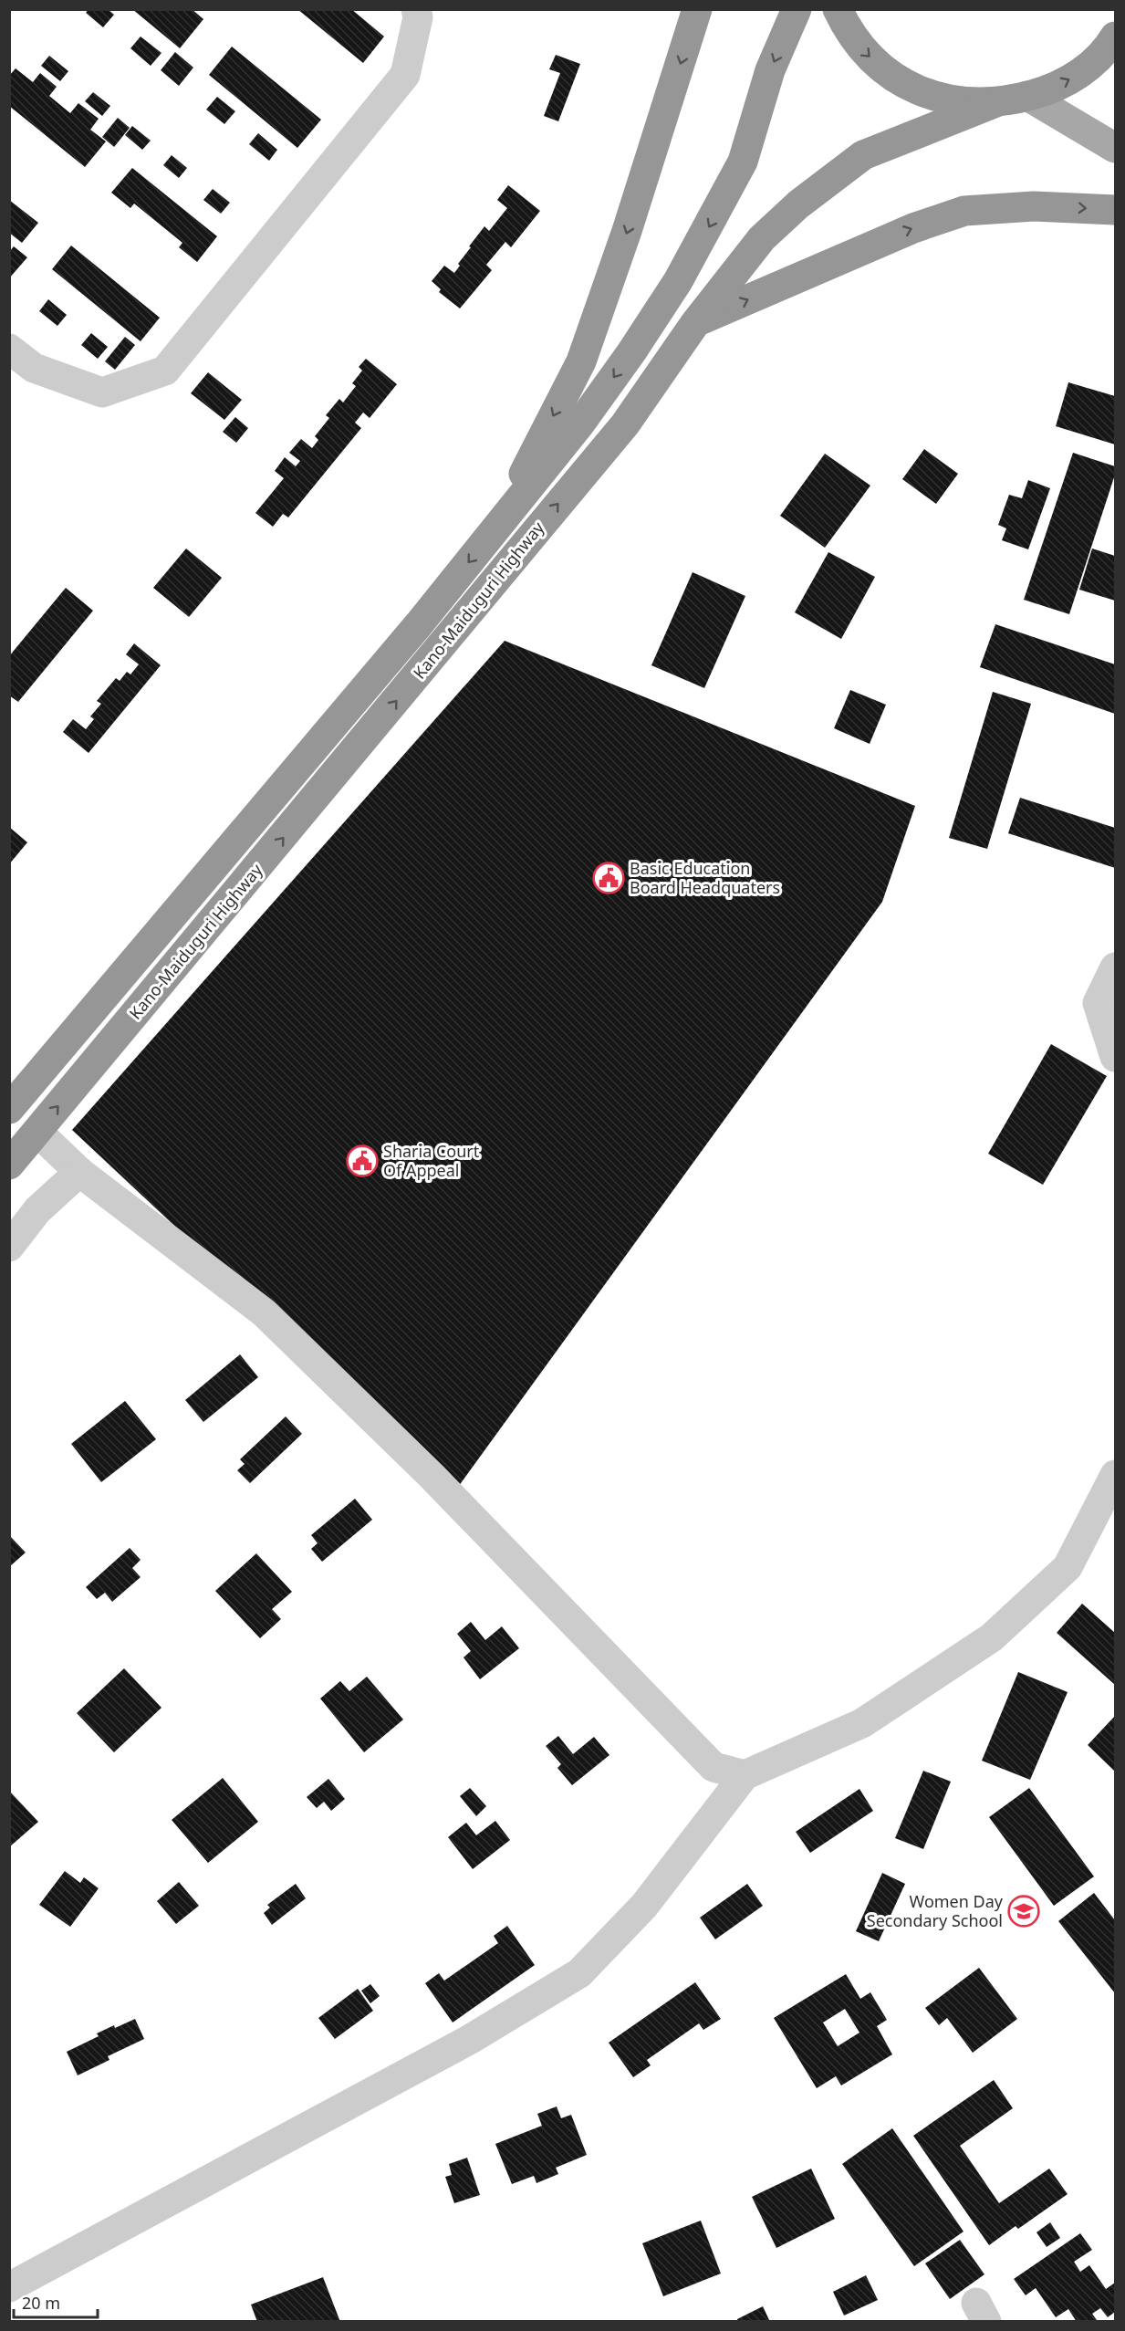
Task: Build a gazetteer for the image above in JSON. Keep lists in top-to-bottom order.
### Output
{
  "streets": {
    "highway": ["Kano-Maiduguri Highway"]
  },
  "places": {
    "public building": ["Basic Education Board Headquaters", "Sharia Court Of Appeal"],
    "school or university": ["Women Day Secondary School"]
  },
  "scale_bar": "20 m"
}
